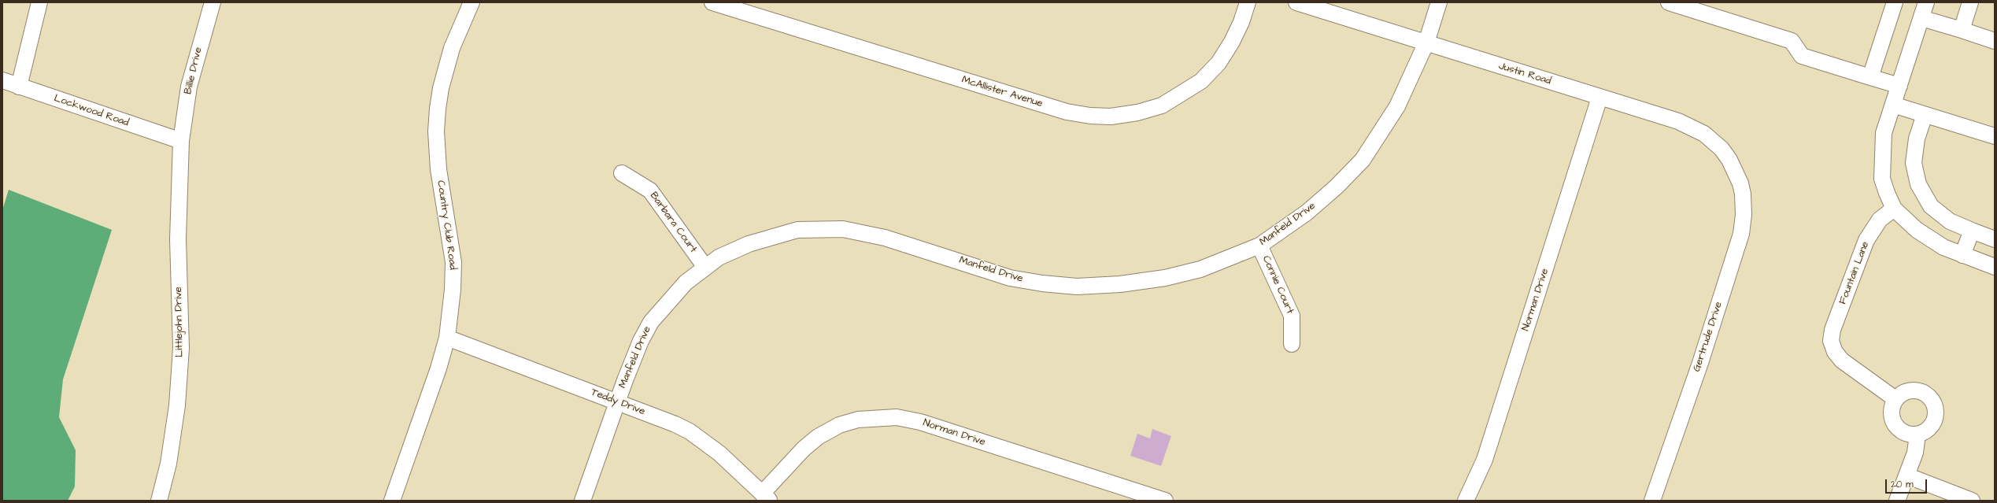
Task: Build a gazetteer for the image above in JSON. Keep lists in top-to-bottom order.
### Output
{
  "streets": {
    "street": [
      "Billie Drive",
      "Justin Road",
      "McAllister Avenue",
      "Lockwood Road",
      "Barbara Court",
      "Manfeld Drive",
      "Country Club Road",
      "Fountain Lane",
      "Connie Court",
      "Norman Drive",
      "Littlejohn Drive",
      "Gertrude Drive",
      "Teddy Drive"
    ]
  },
  "crossings": [
    ["Billie Drive", "Lockwood Road"],
    ["Billie Drive", "Littlejohn Drive"],
    ["Justin Road", "Manfeld Drive"],
    ["Justin Road", "Norman Drive"],
    ["Justin Road", "Gertrude Drive"],
    ["Lockwood Road", "Littlejohn Drive"],
    ["Barbara Court", "Manfeld Drive"],
    ["Manfeld Drive", "Connie Court"],
    ["Manfeld Drive", "Teddy Drive"],
    ["Country Club Road", "Teddy Drive"],
    ["Norman Drive", "Teddy Drive"]
  ],
  "scale_bar": "20 m"
}
